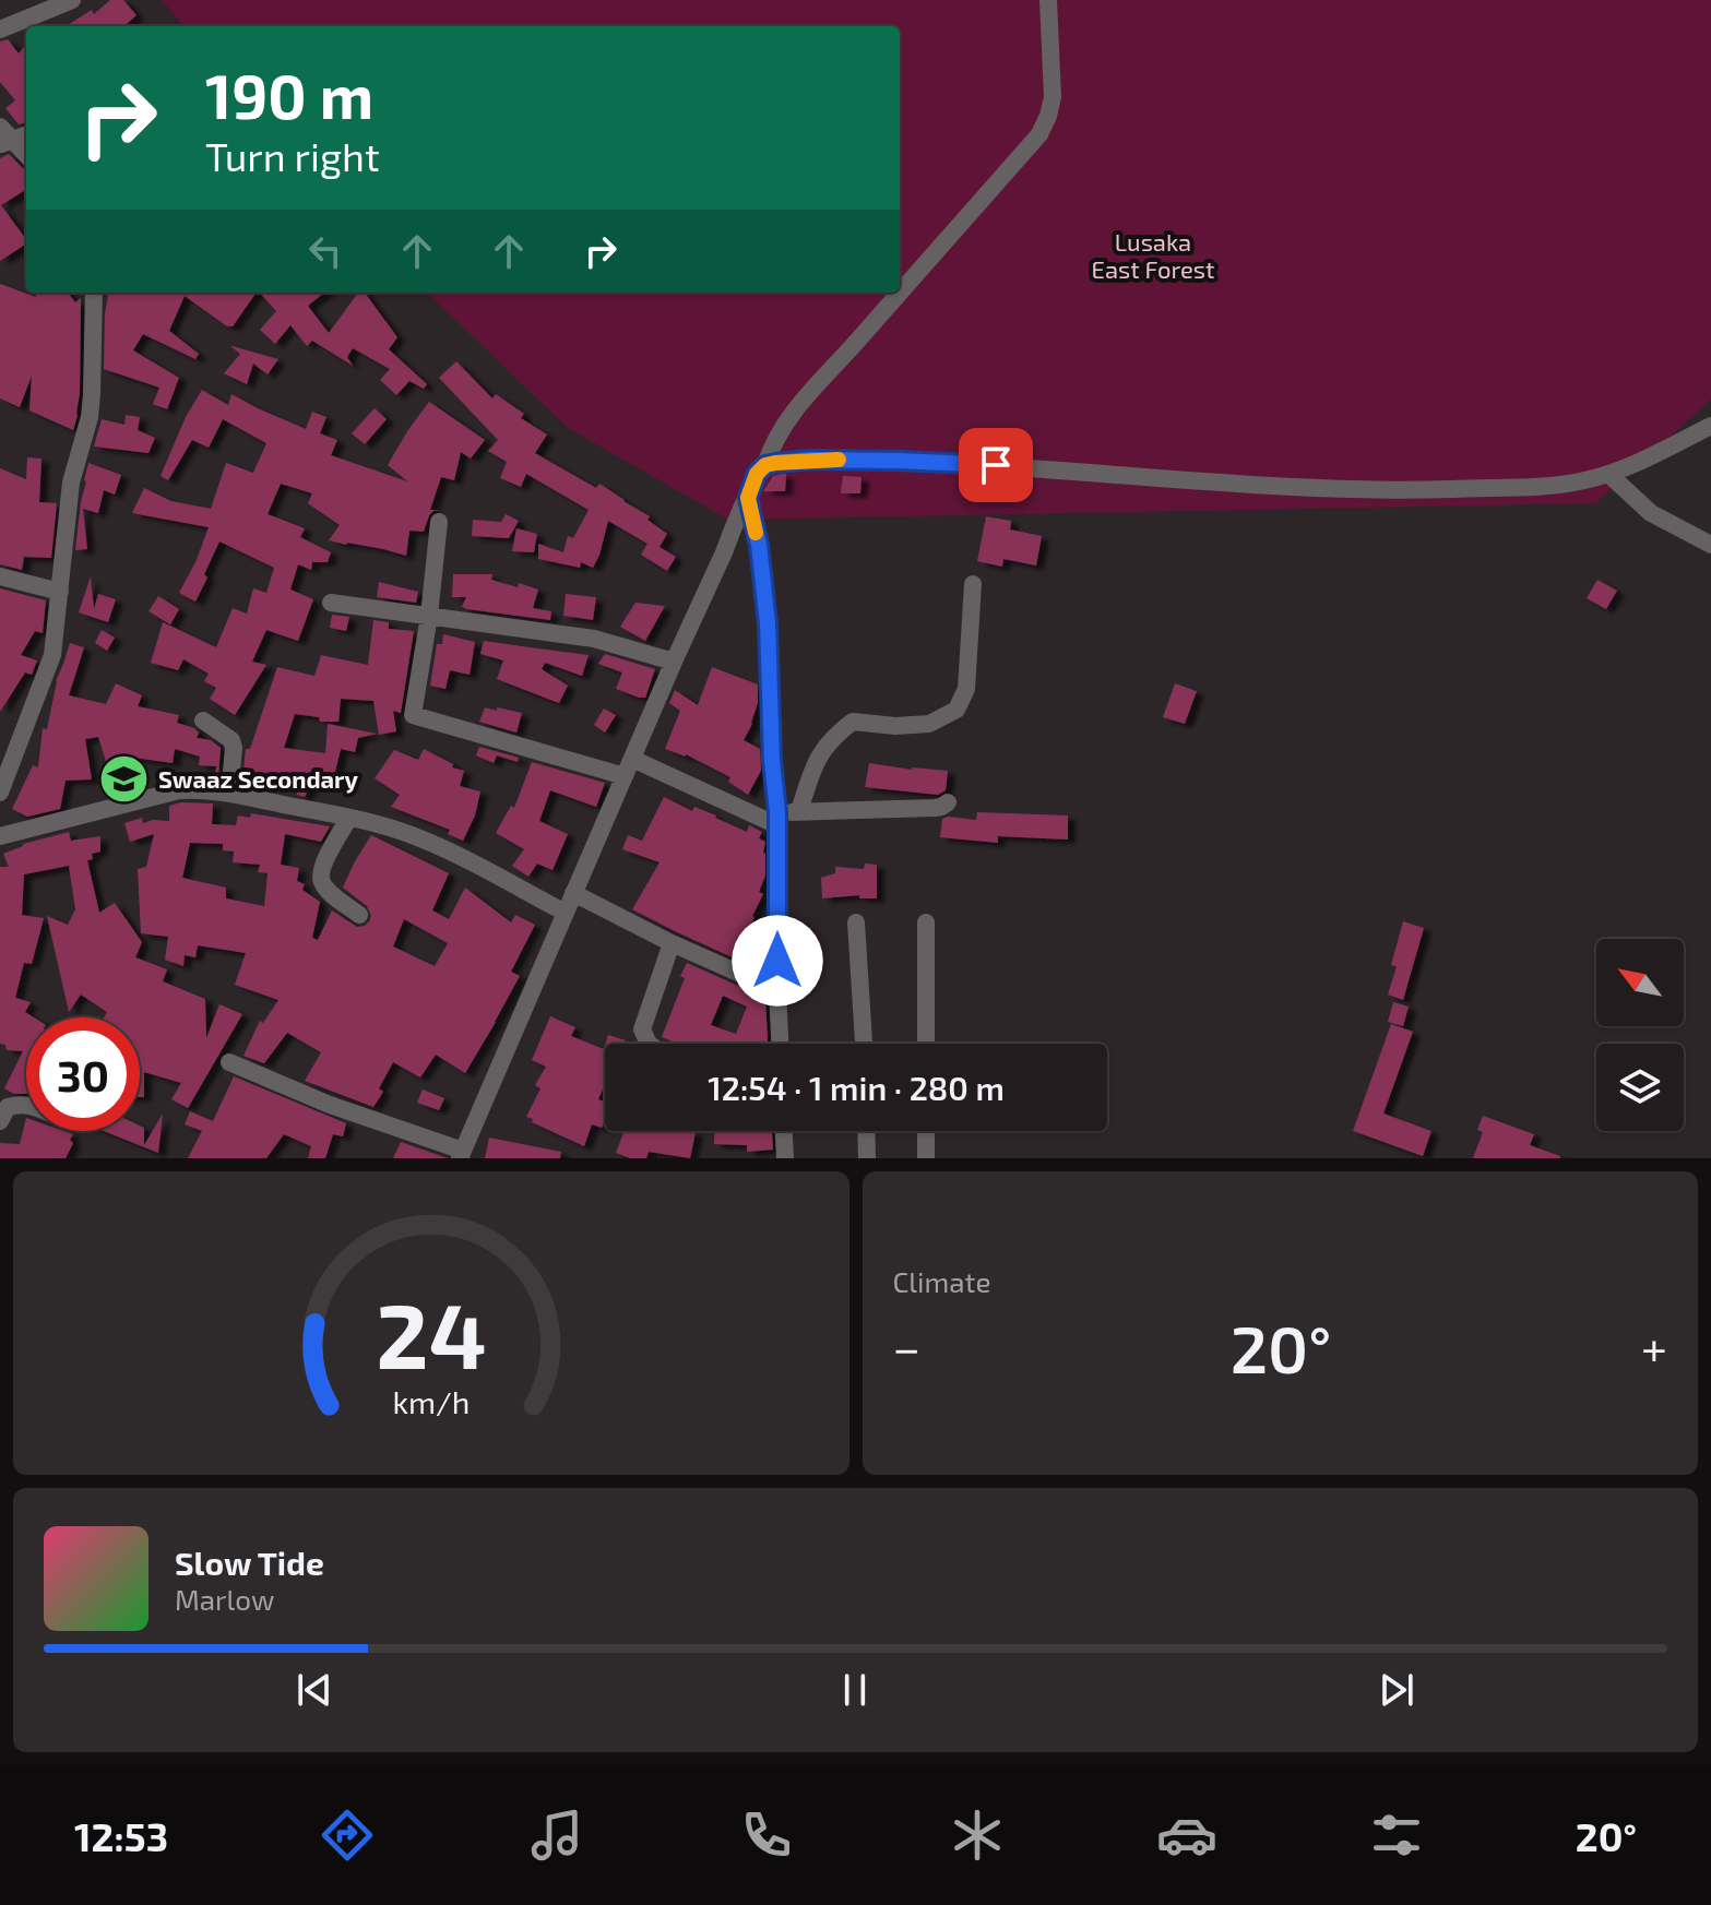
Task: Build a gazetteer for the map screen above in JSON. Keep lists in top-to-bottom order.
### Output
{
  "parks": ["Lusaka East Forest"],
  "places": {
    "school or university": ["Swaaz Secondary"]
  },
  "north": "top left",
  "page": {
    "turn": ["190 m", "Turn right"],
    "limit": "30",
    "trip": "12:54 · 1 min · 280 m",
    "tile": "Climate",
    "heat": ["−", "20°", "+"],
    "song": ["Slow Tide", "Marlow"],
    "tabs": ["12:53", "20°"],
    "gauge": ["24", "km/h"]
  }
}
